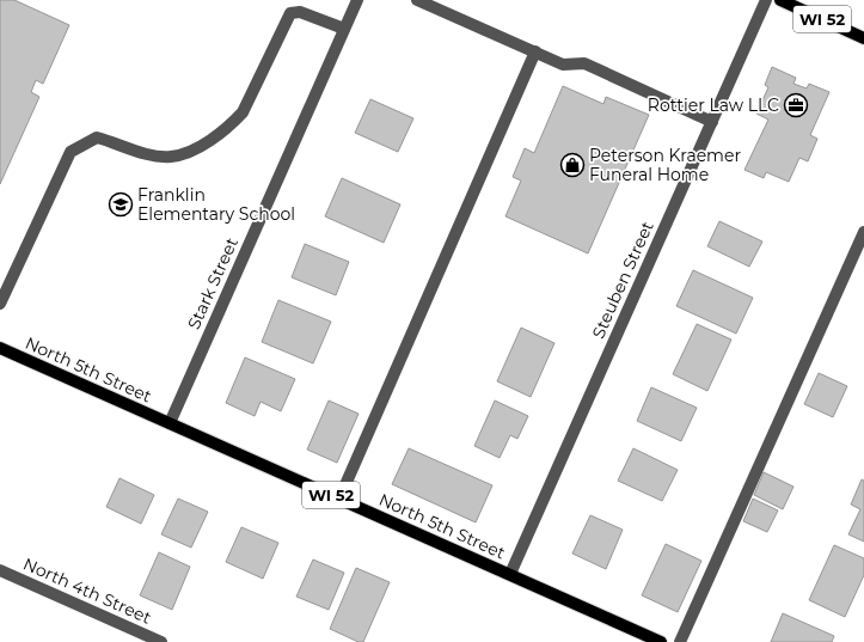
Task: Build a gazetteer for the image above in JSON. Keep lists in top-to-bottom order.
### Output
{
  "streets": {
    "main road": ["WI 52", "North 5th Street"],
    "street": ["Steuben Street", "Stark Street", "North 4th Street"]
  },
  "crossings": [
    ["Steuben Street", "North 5th Street"],
    ["Stark Street", "North 5th Street"]
  ],
  "places": {
    "office": ["Rottier Law LLC"],
    "shop": ["Peterson Kraemer Funeral Home"],
    "school or university": ["Franklin Elementary School"]
  }
}
